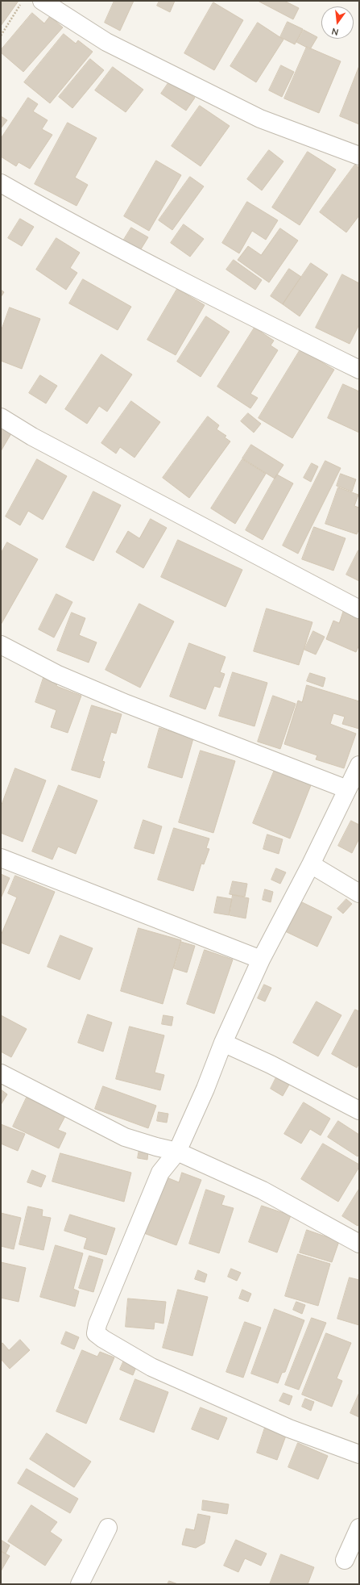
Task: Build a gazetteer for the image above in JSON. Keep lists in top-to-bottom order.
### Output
{
  "north": "bottom"
}
